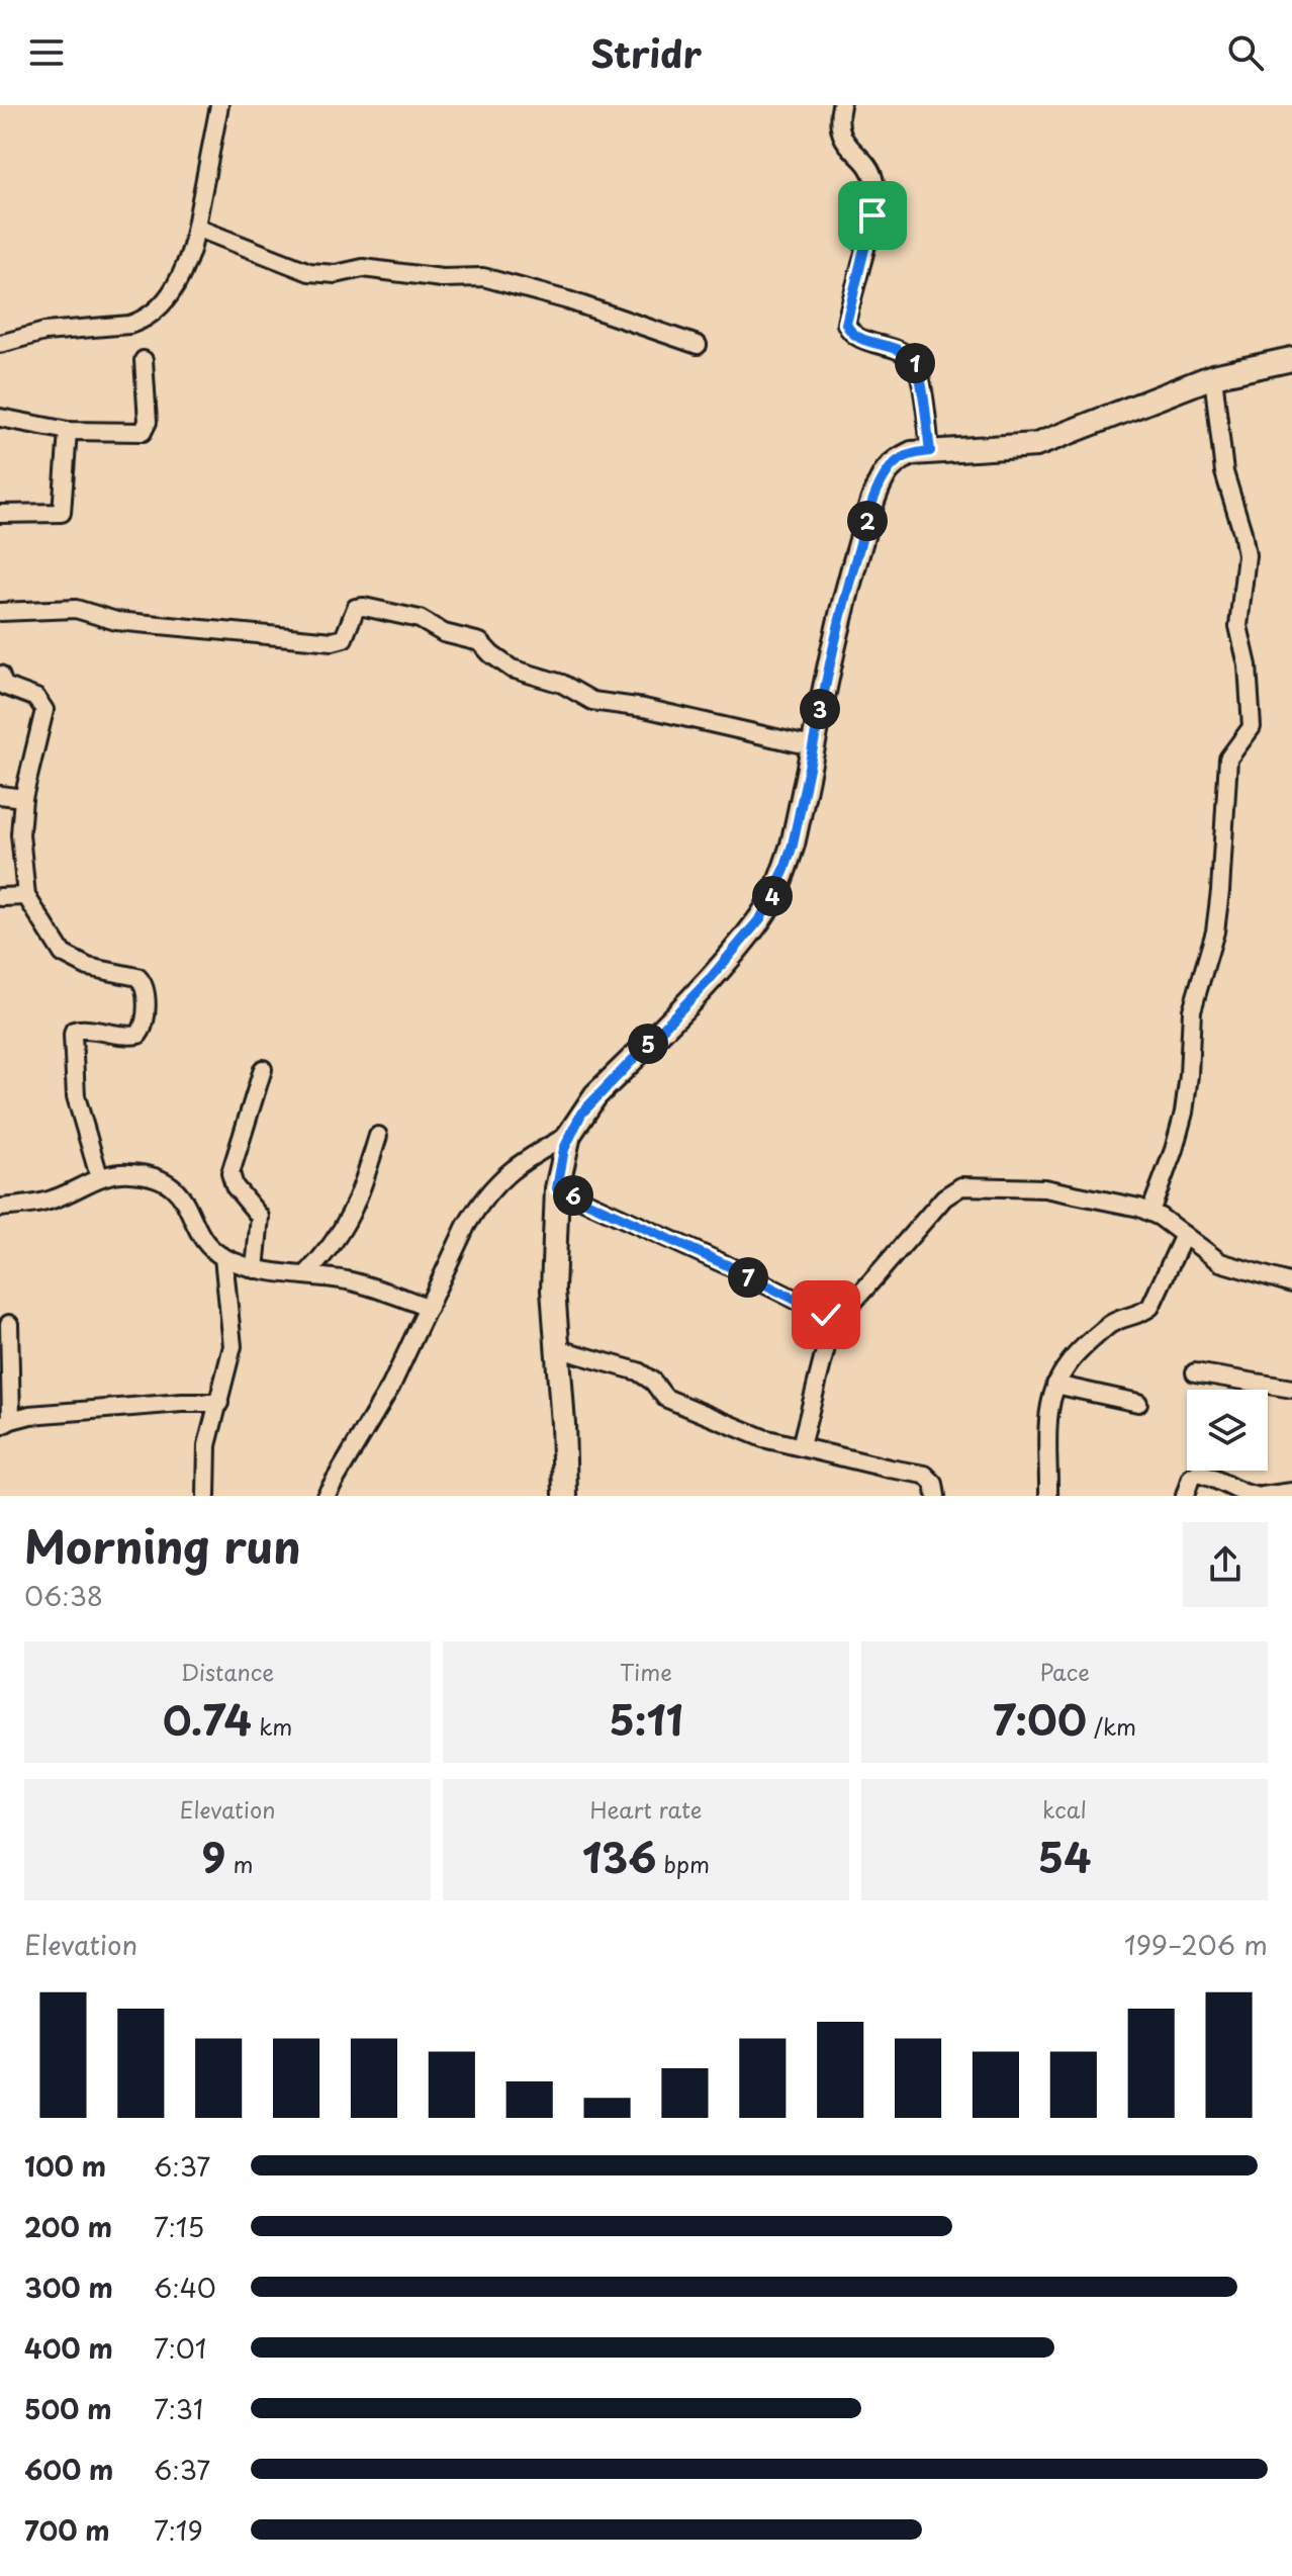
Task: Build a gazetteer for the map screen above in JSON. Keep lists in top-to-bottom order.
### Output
{
  "page": {
    "header": "Stridr",
    "pins": [
      "1",
      "2",
      "3",
      "4",
      "5",
      "6",
      "7"
    ],
    "heading": ["Morning run", "06:38"],
    "stats": [
      ["Distance", "0.74 km"],
      ["Time", "5:11"],
      ["Pace", "7:00 /km"],
      ["Elevation", "9 m"],
      ["Heart rate", "136 bpm"],
      ["kcal", "54"]
    ],
    "chart": ["Elevation", "199–206 m"],
    "list": [
      {
        "name": "100 m",
        "note": "6:37"
      },
      {
        "name": "200 m",
        "note": "7:15"
      },
      {
        "name": "300 m",
        "note": "6:40"
      },
      {
        "name": "400 m",
        "note": "7:01"
      },
      {
        "name": "500 m",
        "note": "7:31"
      },
      {
        "name": "600 m",
        "note": "6:37"
      },
      {
        "name": "700 m",
        "note": "7:19"
      }
    ]
  }
}
